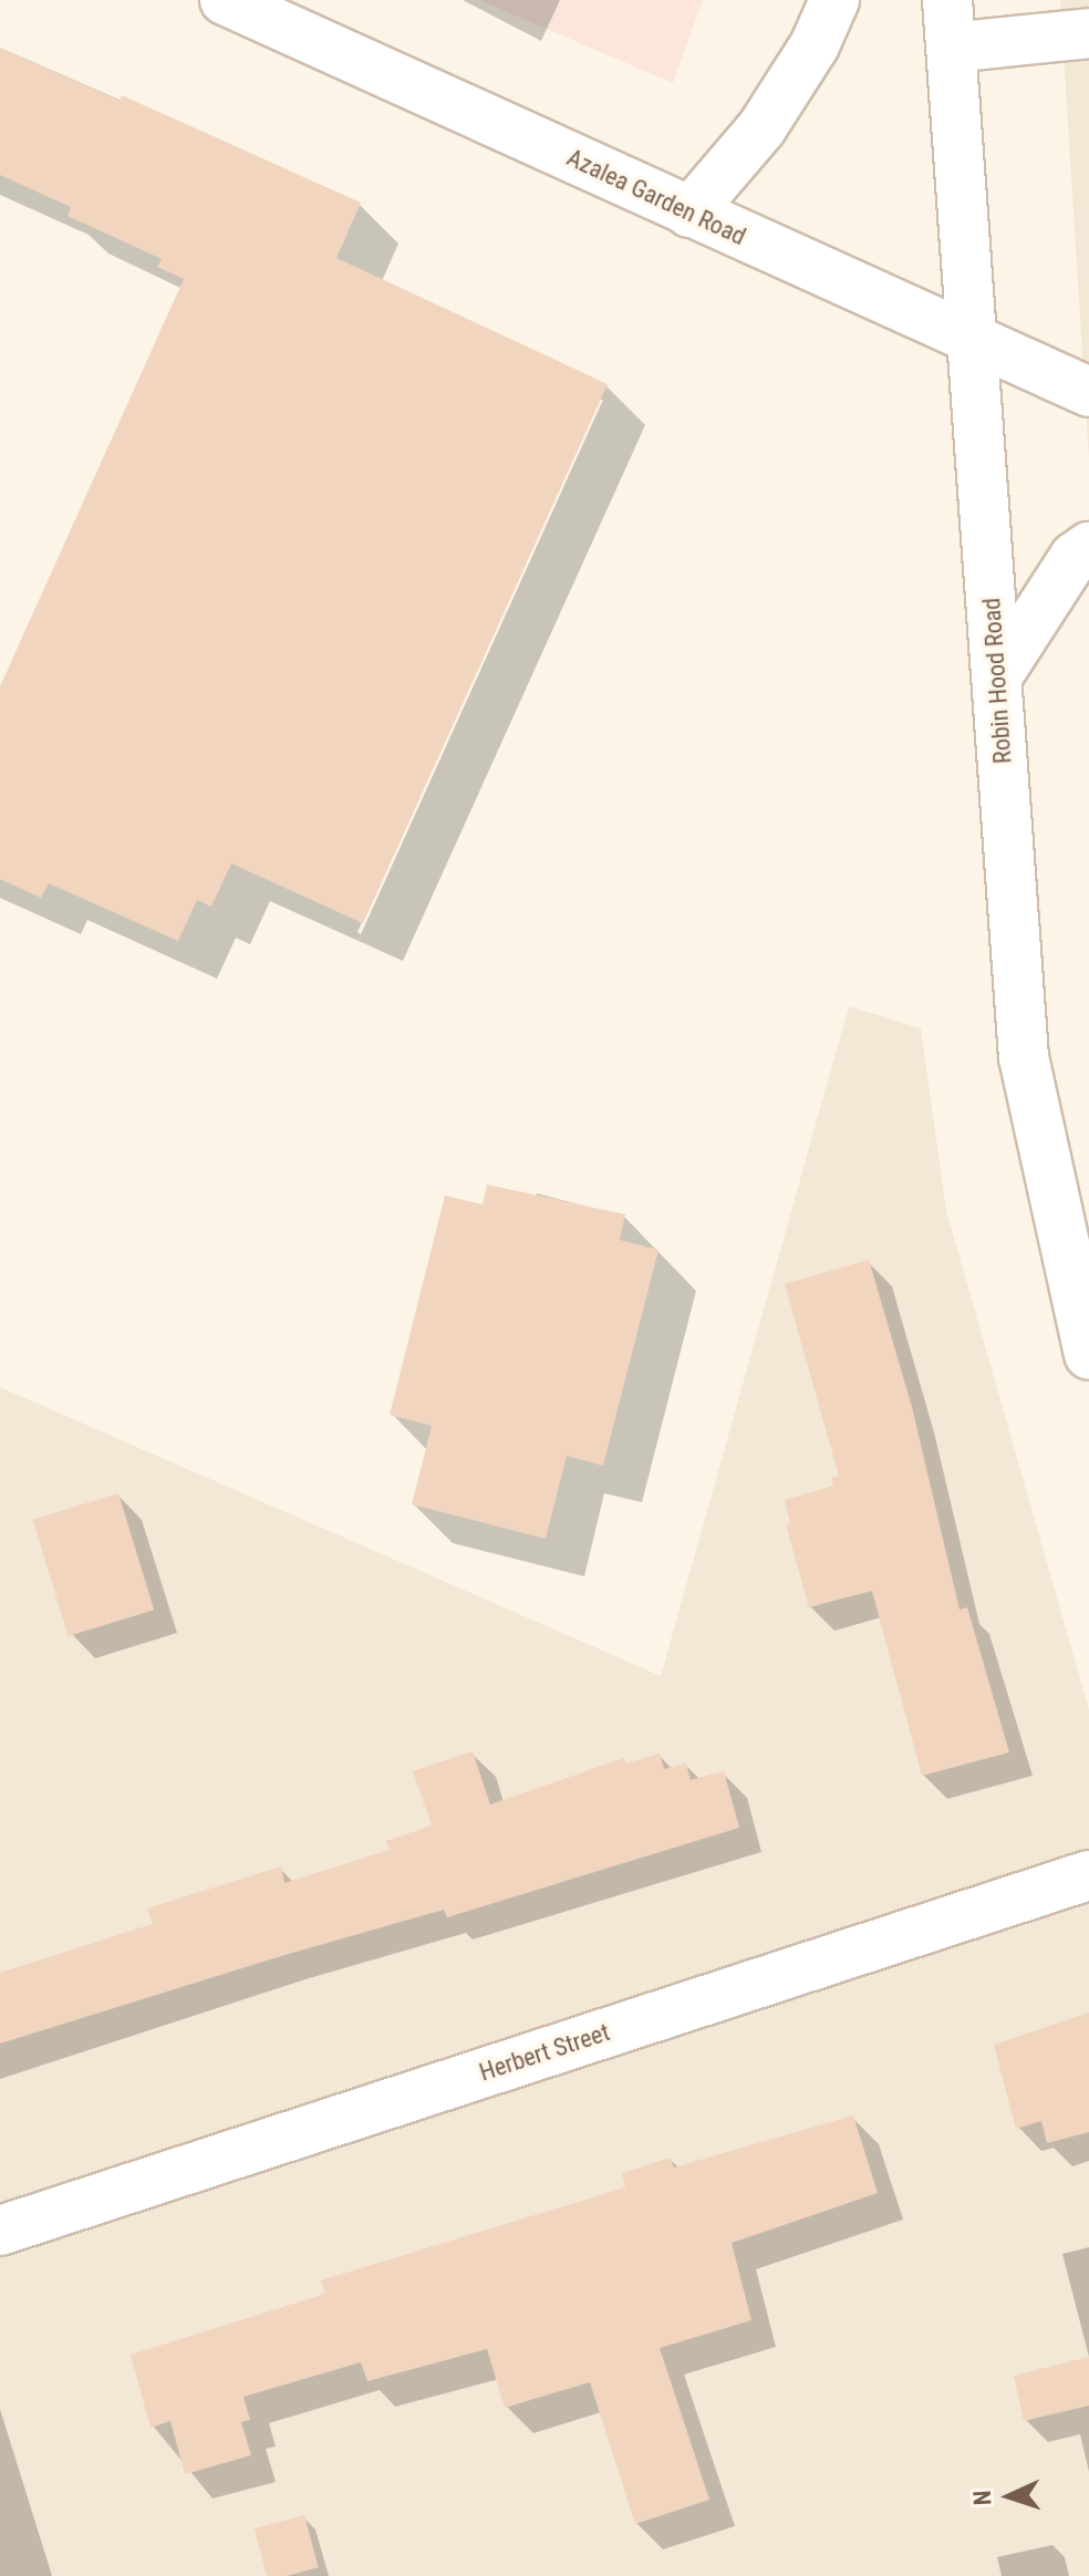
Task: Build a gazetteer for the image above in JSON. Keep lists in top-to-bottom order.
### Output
{
  "streets": {
    "street": ["Azalea Garden Road", "Robin Hood Road", "Herbert Street"]
  },
  "crossings": [
    ["Azalea Garden Road", "Robin Hood Road"]
  ],
  "north": "left"
}
